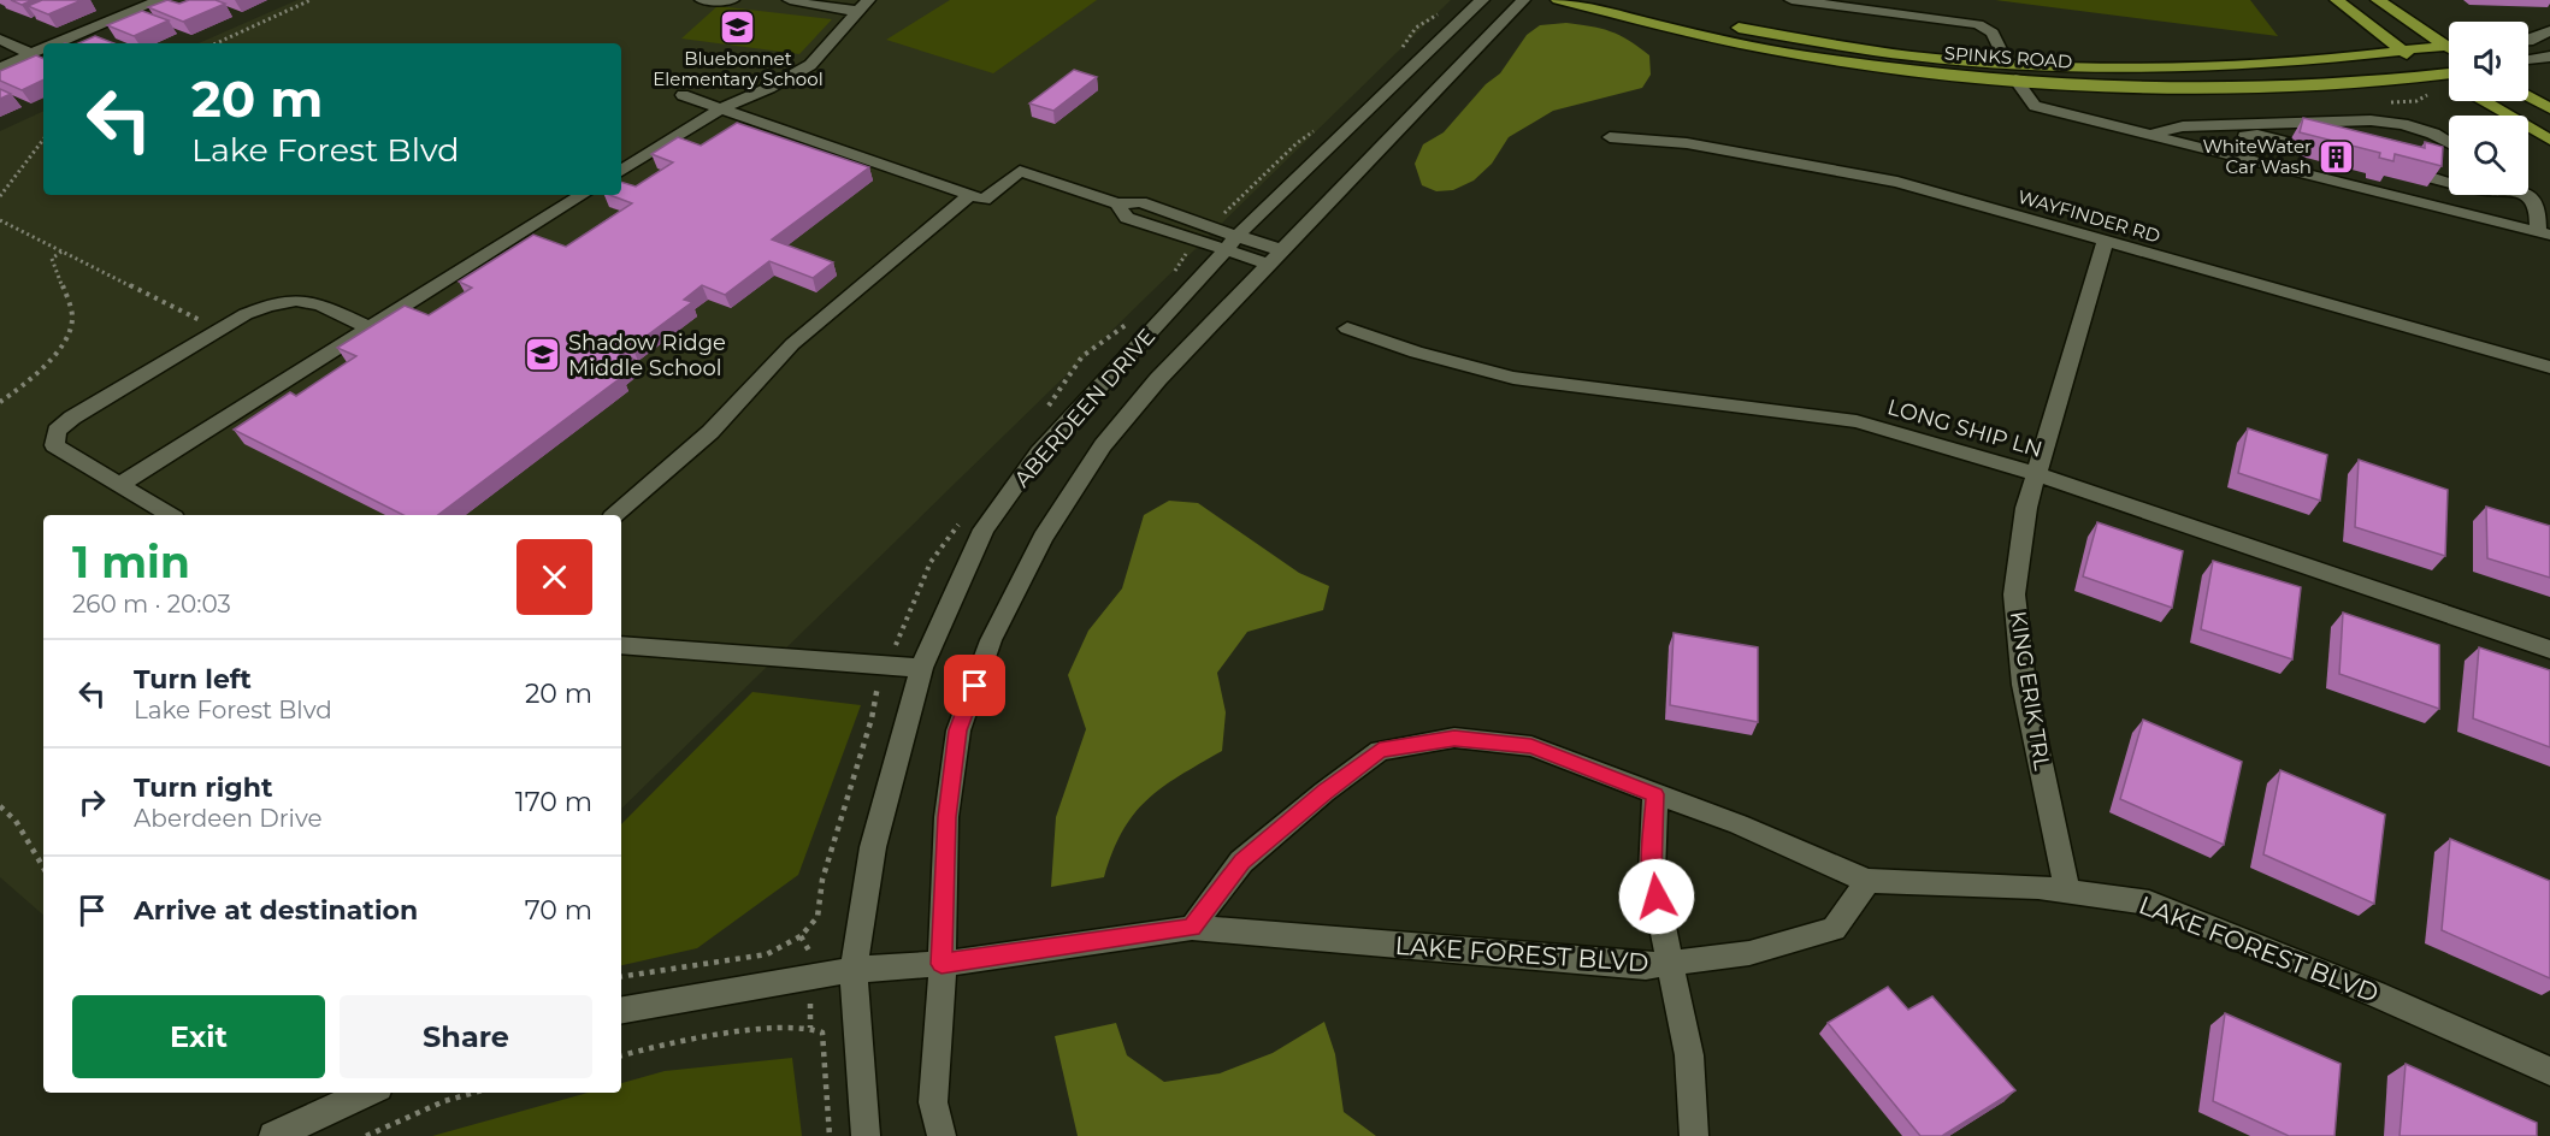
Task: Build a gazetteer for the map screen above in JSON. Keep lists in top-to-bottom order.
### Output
{
  "streets": {
    "main road": ["SPINKS ROAD"],
    "street": [
      "WAYFINDER RD",
      "ABERDEEN DRIVE",
      "LONG SHIP LN",
      "KING ERIK TRL",
      "LAKE FOREST BLVD"
    ]
  },
  "crossings": [
    ["WAYFINDER RD", "KING ERIK TRL"],
    ["ABERDEEN DRIVE", "LAKE FOREST BLVD"],
    ["LONG SHIP LN", "KING ERIK TRL"],
    ["KING ERIK TRL", "LAKE FOREST BLVD"]
  ],
  "places": {
    "school or university": ["Bluebonnet Elementary School", "Shadow Ridge Middle School"],
    "building": ["WhiteWater Car Wash"]
  },
  "page": {
    "turn": ["20 m", "Lake Forest Blvd"],
    "heading": ["1 min", "260 m · 20:03"],
    "list": [
      {
        "name": "Turn left",
        "note": "Lake Forest Blvd",
        "value": "20 m"
      },
      {
        "name": "Turn right",
        "note": "Aberdeen Drive",
        "value": "170 m"
      },
      {
        "name": "Arrive at destination",
        "value": "70 m"
      }
    ],
    "buttons": ["Exit", "Share"]
  }
}
